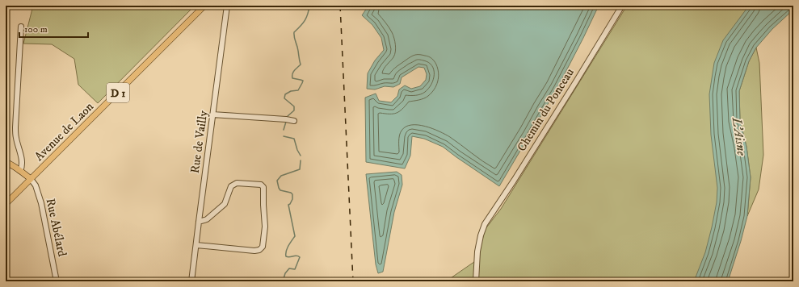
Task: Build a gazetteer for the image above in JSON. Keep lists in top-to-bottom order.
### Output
{
  "streets": {
    "main road": ["D 1", "Avenue de Laon"],
    "street": ["Chemin du Ponceau", "Rue de Vailly", "Rue Abélard"]
  },
  "crossings": [
    ["Avenue de Laon", "Rue Abélard"]
  ],
  "water": ["L'Aisne"],
  "scale_bar": "100 m"
}
